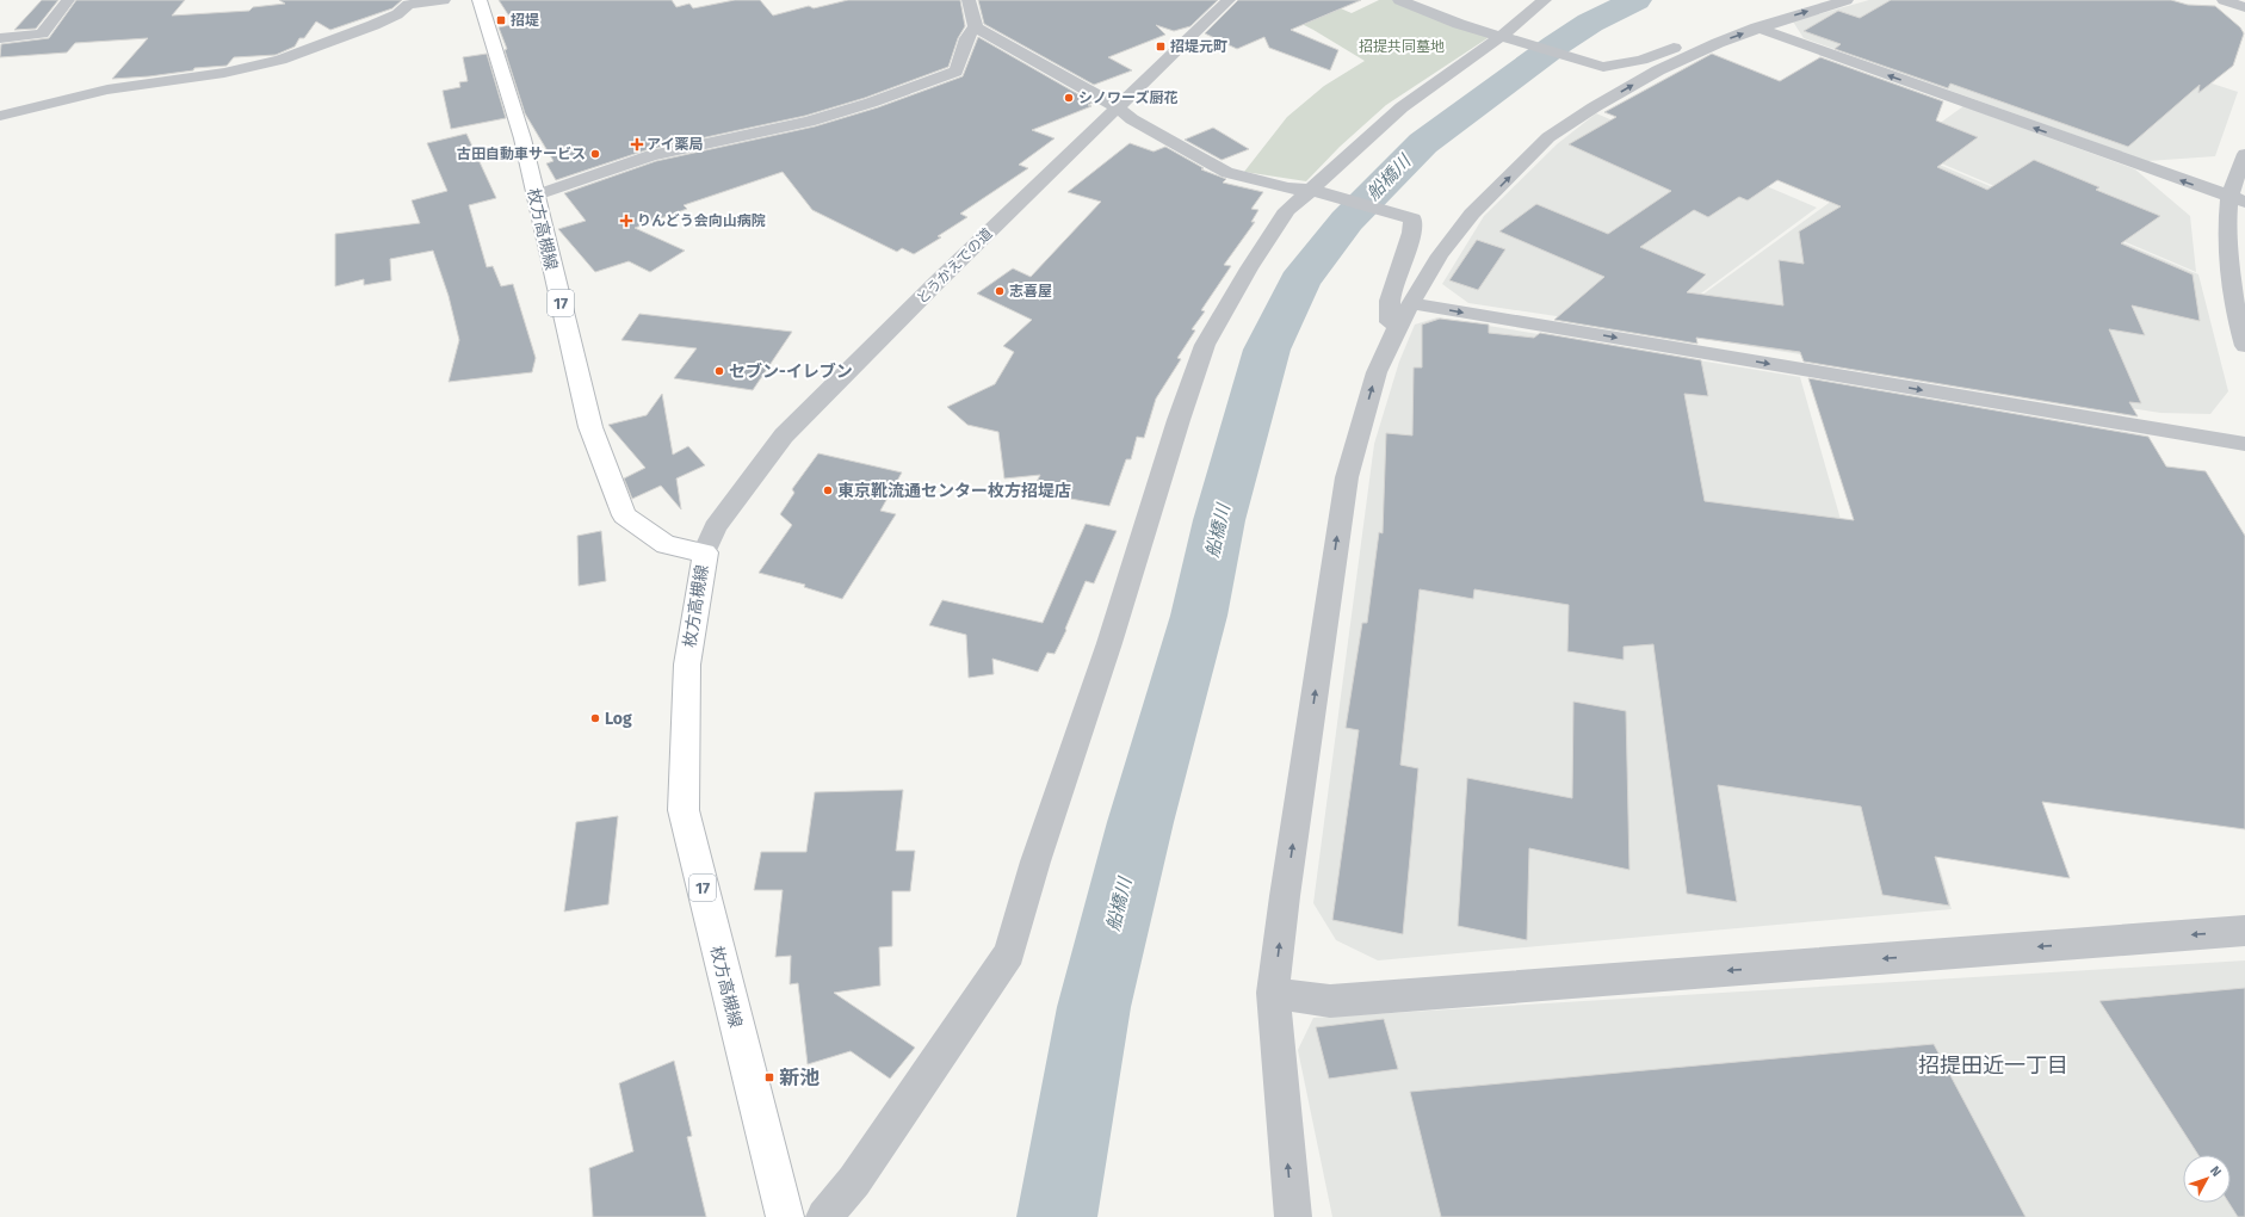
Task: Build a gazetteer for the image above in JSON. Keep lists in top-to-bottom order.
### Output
{
  "streets": {
    "main road": ["枚方高槻線", "17"],
    "street": ["とうかえでの道"]
  },
  "crossings": [
    ["枚方高槻線", "とうかえでの道"]
  ],
  "districts": ["招提田近一丁目"],
  "water": ["船橋川"],
  "parks": ["招提共同墓地"],
  "places": {
    "transit": ["招堤", "招堤元町", "新池"],
    "other": [
      "シノワーズ厨花",
      "古田自動車サービス",
      "志喜屋",
      "セブン-イレブン",
      "東京靴流通センター枚方招堤店",
      "Log"
    ],
    "health": ["アイ薬局", "りんどう会向山病院"]
  },
  "north": "top right"
}
